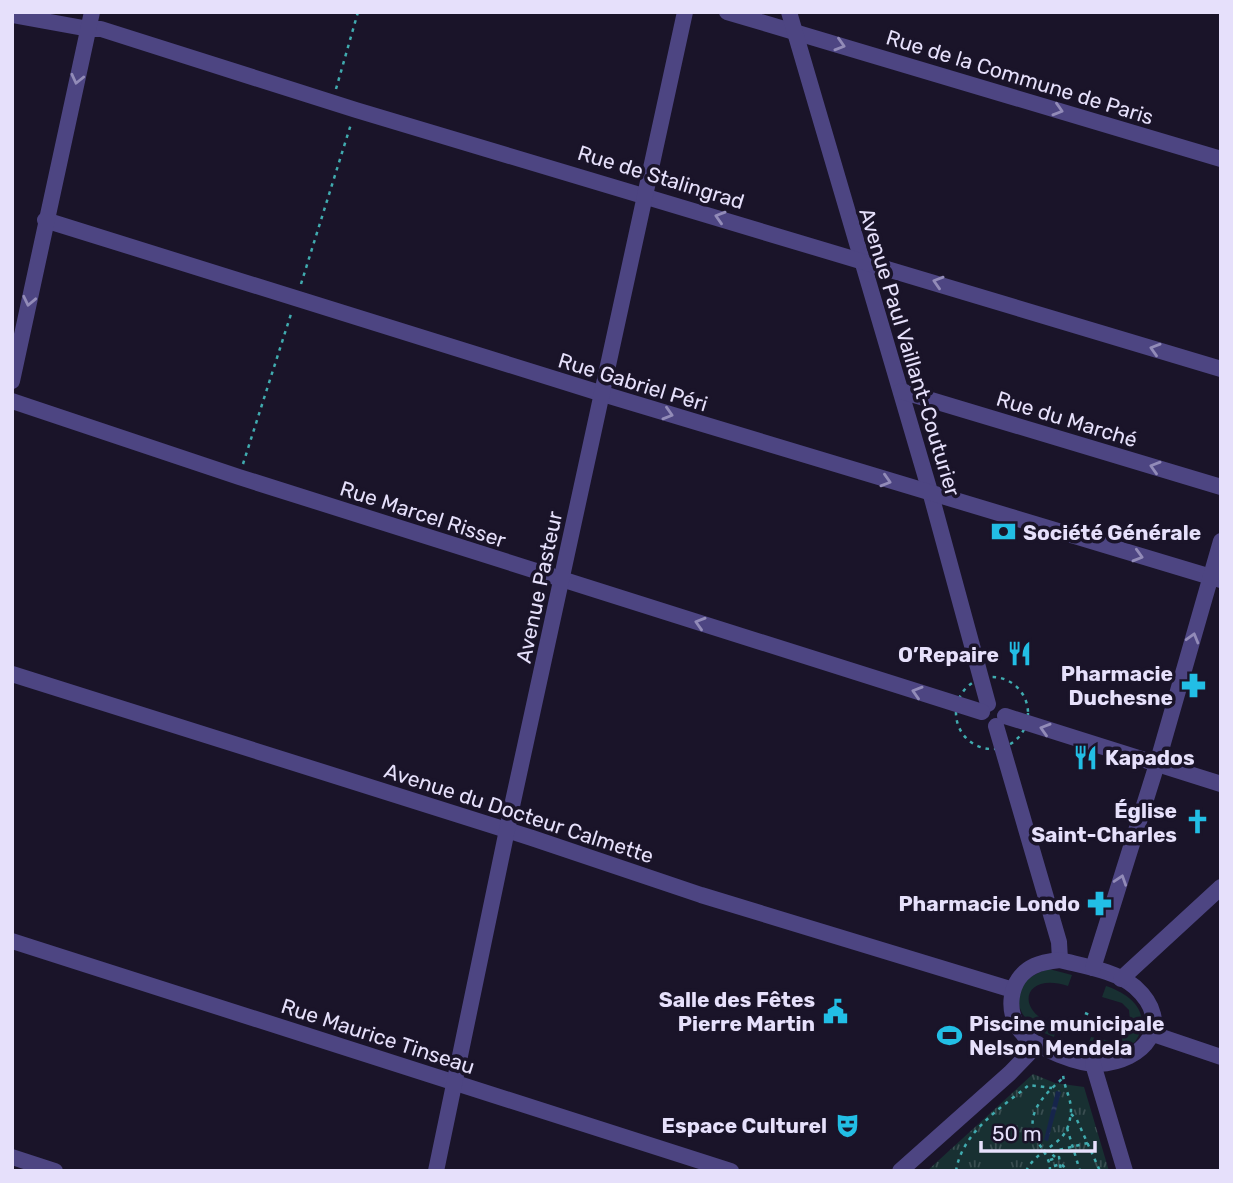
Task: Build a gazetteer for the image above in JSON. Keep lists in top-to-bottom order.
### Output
{
  "streets": {
    "street": [
      "Rue de la Commune de Paris",
      "Rue de Stalingrad",
      "Avenue Paul Vaillant-Couturier",
      "Rue Gabriel Péri",
      "Rue du Marché",
      "Rue Marcel Risser",
      "Avenue Pasteur",
      "Avenue du Docteur Calmette",
      "Rue Maurice Tinseau"
    ]
  },
  "crossings": [
    ["Rue de la Commune de Paris", "Avenue Paul Vaillant-Couturier"],
    ["Rue de Stalingrad", "Avenue Paul Vaillant-Couturier"],
    ["Rue de Stalingrad", "Avenue Pasteur"],
    ["Avenue Paul Vaillant-Couturier", "Rue Gabriel Péri"],
    ["Avenue Paul Vaillant-Couturier", "Rue du Marché"],
    ["Avenue Paul Vaillant-Couturier", "Rue Marcel Risser"],
    ["Rue Gabriel Péri", "Avenue Pasteur"],
    ["Rue Marcel Risser", "Avenue Pasteur"],
    ["Avenue Pasteur", "Avenue du Docteur Calmette"],
    ["Avenue Pasteur", "Rue Maurice Tinseau"]
  ],
  "one_way": [
    "Rue de la Commune de Paris",
    "Rue de Stalingrad",
    "Rue Gabriel Péri",
    "Rue du Marché",
    "Rue Marcel Risser"
  ],
  "places": {
    "bank": ["Société Générale"],
    "restaurant": ["O’Repaire", "Kapados"],
    "pharmacy": ["Pharmacie Duchesne", "Pharmacie Londo"],
    "church": ["Église Saint-Charles"],
    "public building": ["Salle des Fêtes Pierre Martin"],
    "sports": ["Piscine municipale Nelson Mendela"],
    "theatre": ["Espace Culturel"]
  },
  "scale_bar": "50 m"
}
